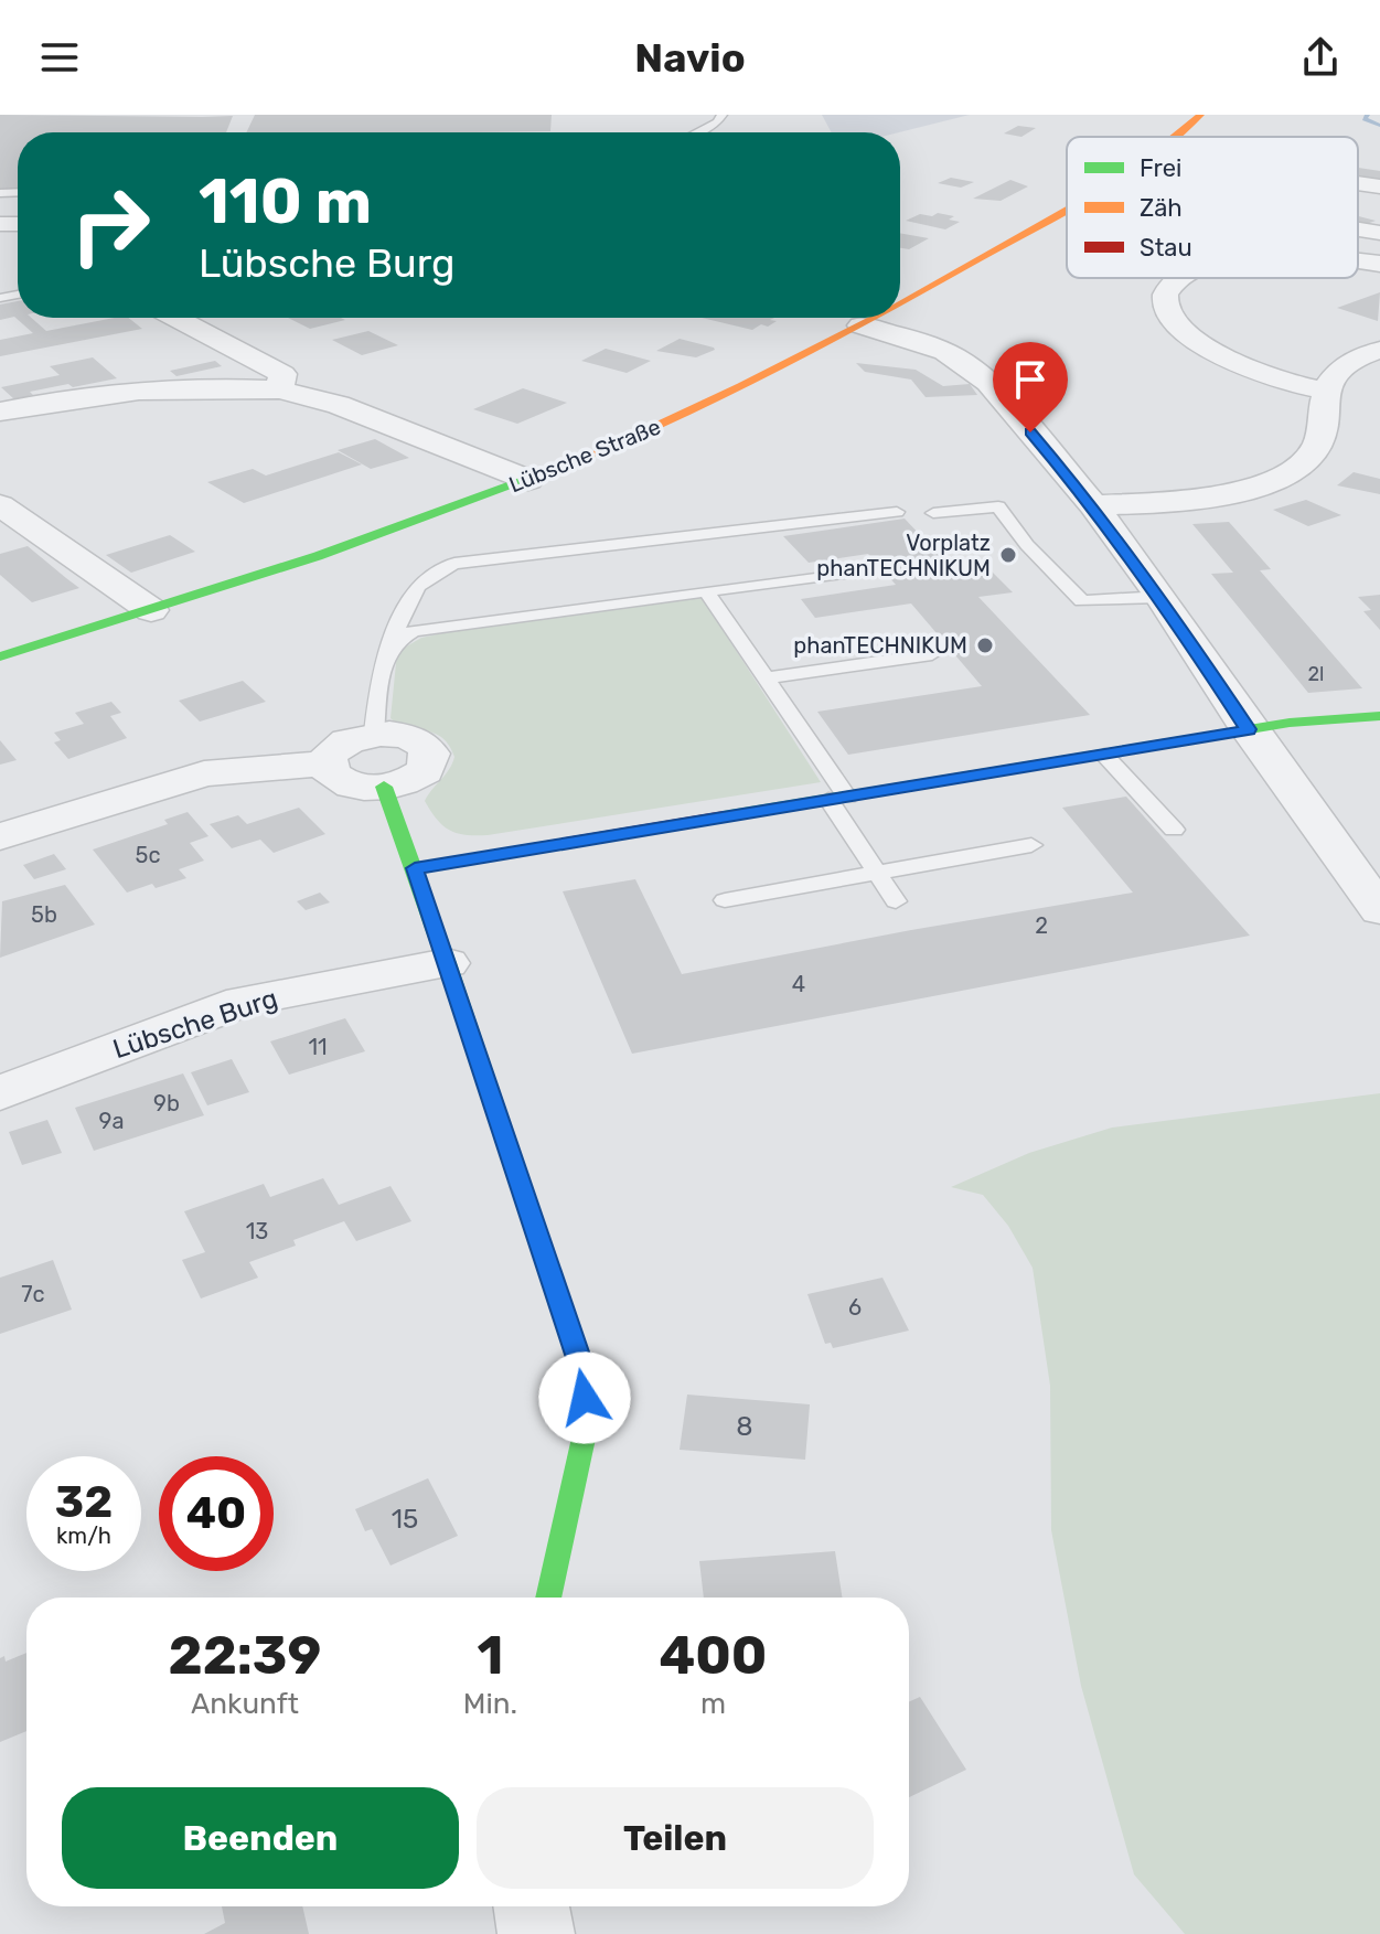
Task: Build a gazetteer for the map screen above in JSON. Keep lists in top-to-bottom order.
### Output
{
  "streets": {
    "street": ["Lübsche Straße", "Lübsche Burg"]
  },
  "places": ["Vorplatz phanTECHNIKUM", "phanTECHNIKUM"],
  "house_numbers": [
    "2l",
    "5c",
    "5b",
    "2",
    "4",
    "11",
    "9b",
    "9a",
    "13",
    "7c",
    "6",
    "8",
    "15"
  ],
  "legend": ["Frei", "Zäh", "Stau"],
  "page": {
    "header": "Navio",
    "turn": ["110 m", "Lübsche Burg"],
    "speed": "32 km/h",
    "limit": "40",
    "eta": [
      "22:39",
      "Ankunft",
      "1",
      "Min.",
      "400",
      "m"
    ],
    "buttons": ["Beenden", "Teilen"]
  }
}
